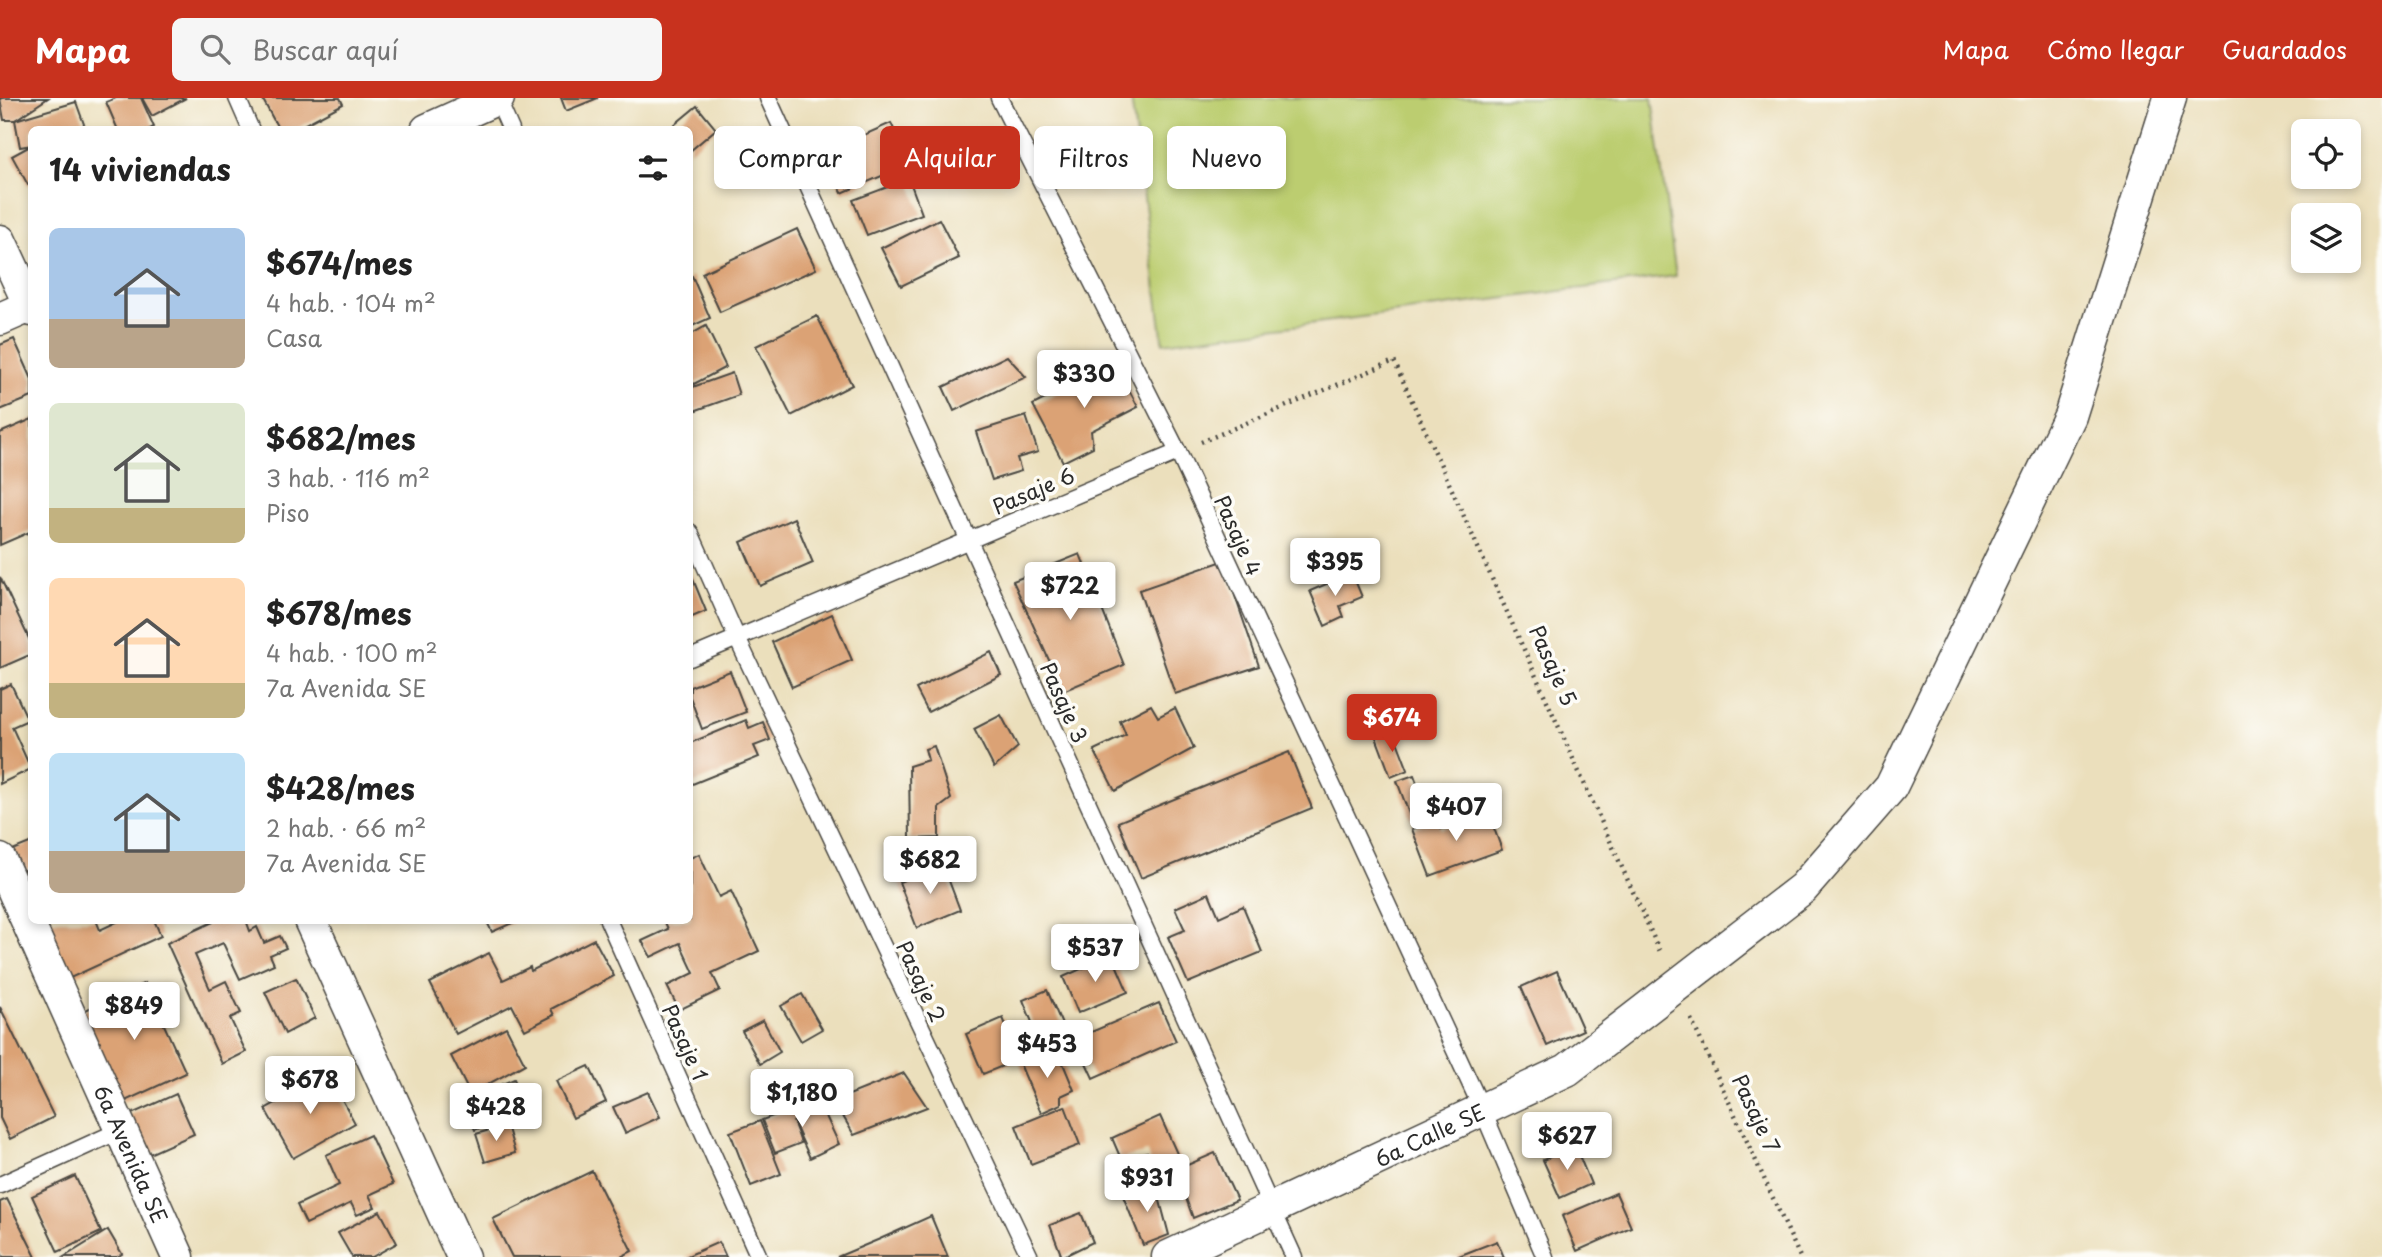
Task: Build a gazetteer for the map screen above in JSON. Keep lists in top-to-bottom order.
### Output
{
  "streets": {
    "street": ["6a Calle SE", "6a Avenida SE"],
    "lane": [
      "Pasaje 6",
      "Pasaje 4",
      "Pasaje 3",
      "Pasaje 2",
      "Pasaje 1"
    ],
    "path": ["Pasaje 5", "Pasaje 7"]
  },
  "crossings": [
    ["Pasaje 6", "Pasaje 4"],
    ["Pasaje 6", "Pasaje 5"],
    ["Pasaje 6", "Pasaje 3"],
    ["Pasaje 6", "Pasaje 2"],
    ["Pasaje 4", "Pasaje 5"],
    ["Pasaje 4", "6a Calle SE"],
    ["Pasaje 5", "Pasaje 7"],
    ["Pasaje 5", "6a Calle SE"],
    ["Pasaje 3", "6a Calle SE"],
    ["Pasaje 7", "6a Calle SE"]
  ],
  "page": {
    "header": "Mapa",
    "search": "Buscar aquí",
    "nav": ["Mapa", "Cómo llegar", "Guardados"],
    "chip": [
      "Comprar",
      "Alquilar",
      "Filtros",
      "Nuevo"
    ],
    "heading": "14 viviendas",
    "list": [
      {
        "name": "$674/mes",
        "note": "4 hab. · 104 m² · Casa"
      },
      {
        "name": "$682/mes",
        "note": "3 hab. · 116 m² · Piso"
      },
      {
        "name": "$678/mes",
        "note": "4 hab. · 100 m² · 7a Avenida SE"
      },
      {
        "name": "$428/mes",
        "note": "2 hab. · 66 m² · 7a Avenida SE"
      }
    ],
    "price": [
      "$330",
      "$395",
      "$722",
      "$674",
      "$407",
      "$682",
      "$537",
      "$849",
      "$453",
      "$678",
      "$1,180",
      "$428",
      "$627",
      "$931"
    ]
  }
}
